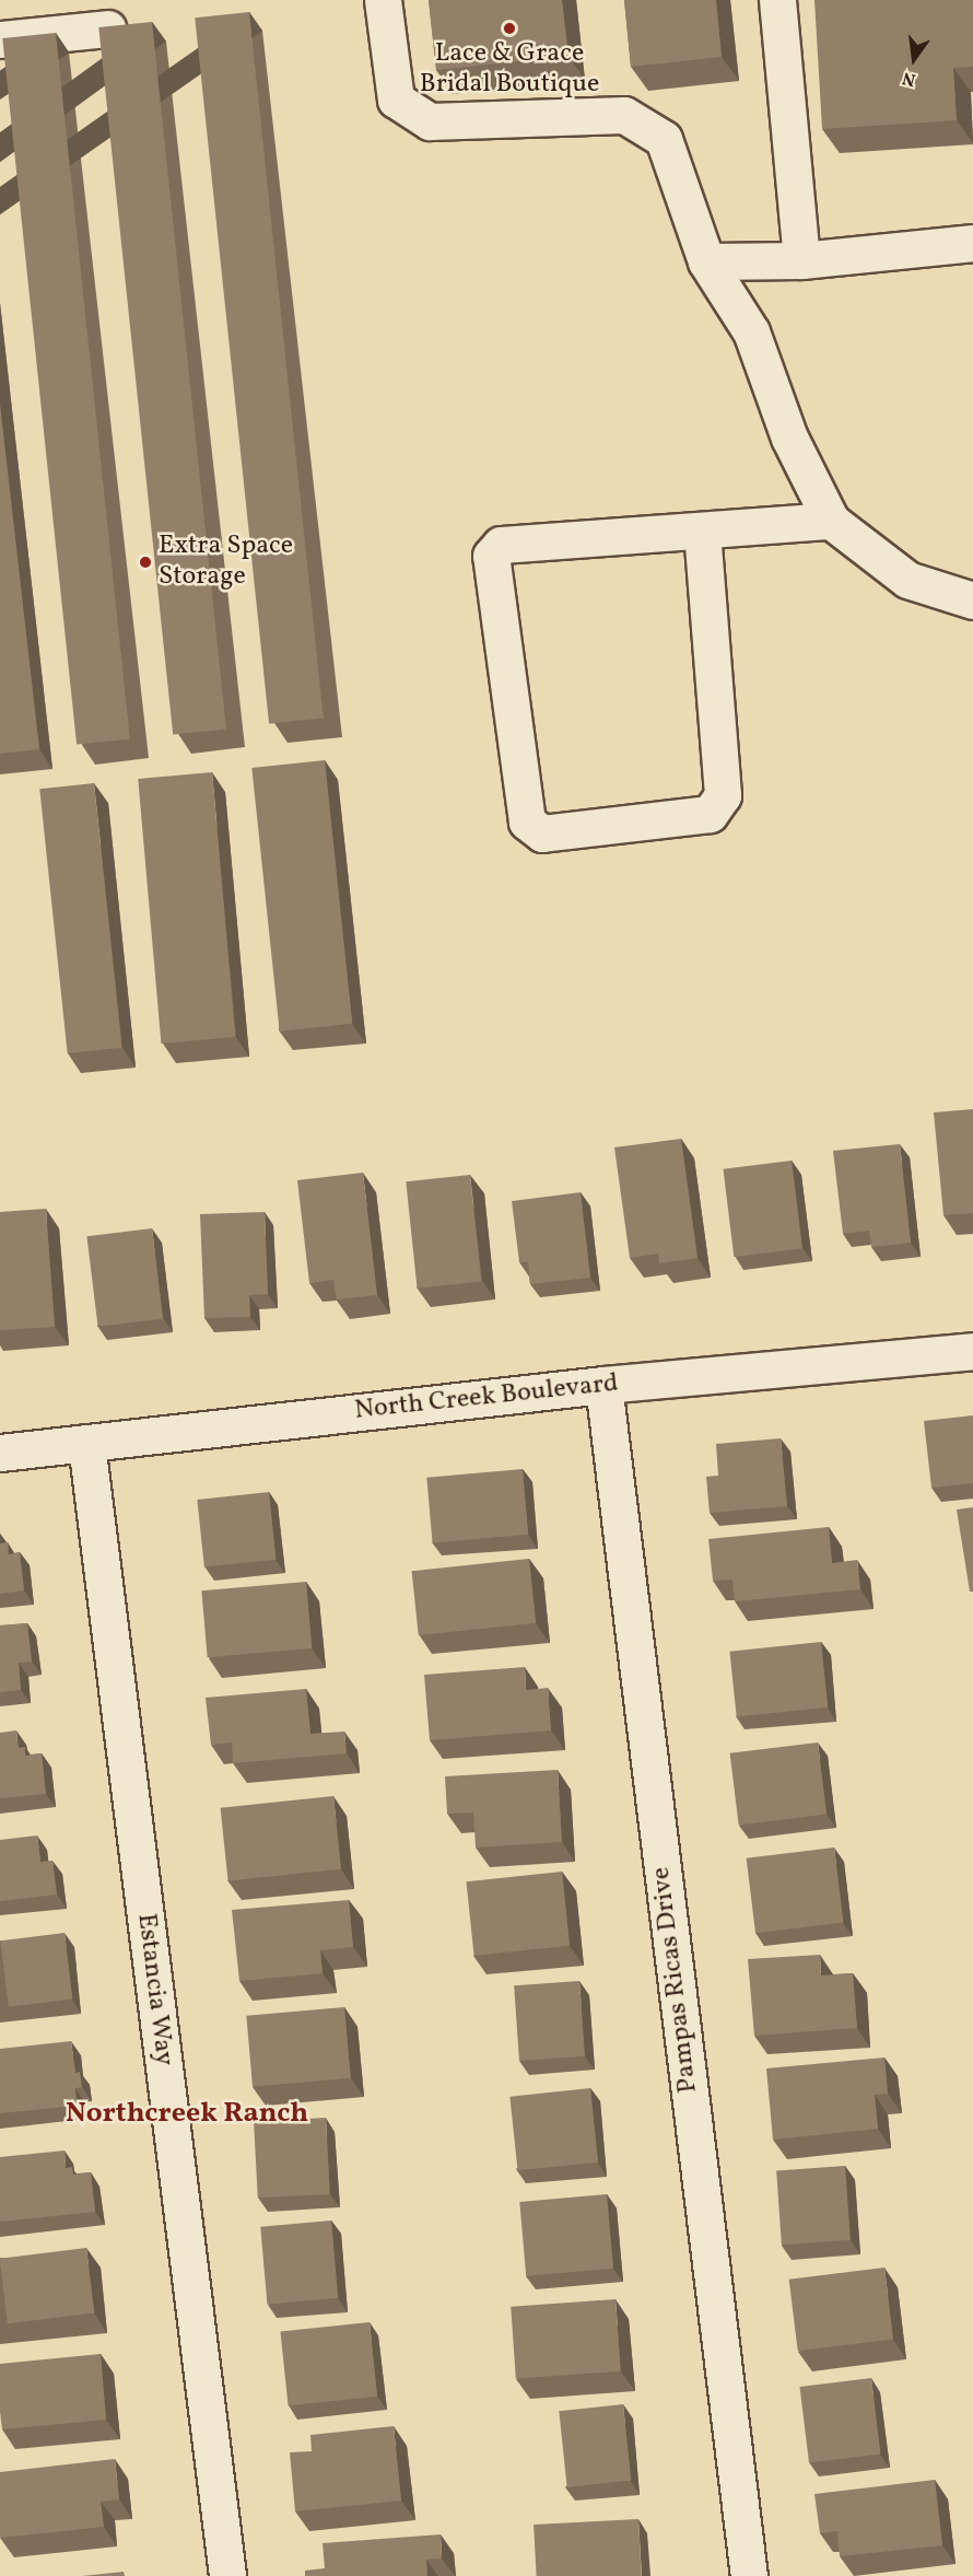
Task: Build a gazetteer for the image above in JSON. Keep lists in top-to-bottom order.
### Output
{
  "streets": {
    "street": ["North Creek Boulevard", "Pampas Ricas Drive", "Estancia Way"]
  },
  "crossings": [
    ["North Creek Boulevard", "Pampas Ricas Drive"],
    ["North Creek Boulevard", "Estancia Way"]
  ],
  "districts": ["Northcreek Ranch"],
  "places": ["Lace & Grace Bridal Boutique", "Extra Space Storage"],
  "north": "bottom"
}
